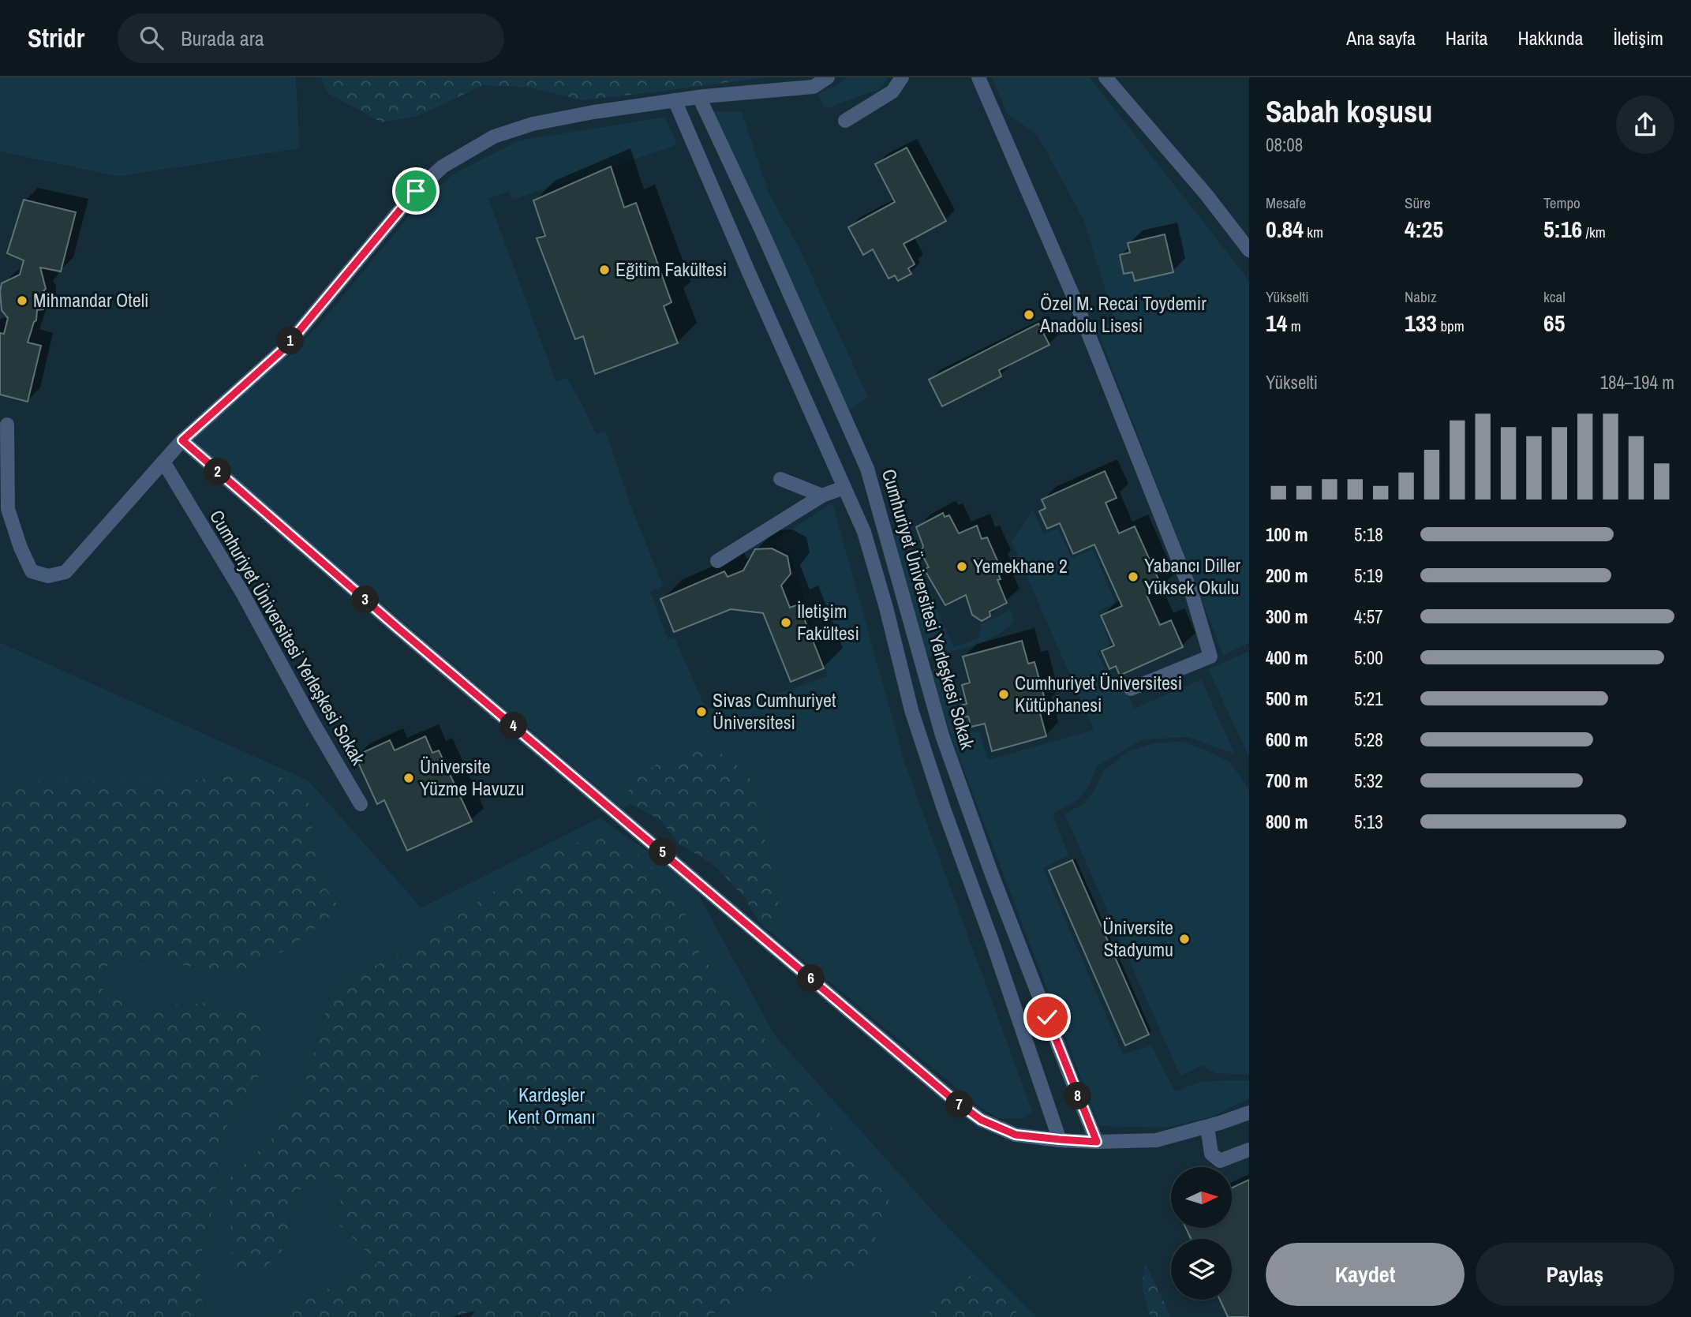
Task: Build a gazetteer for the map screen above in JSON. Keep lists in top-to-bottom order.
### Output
{
  "streets": {
    "street": ["Cumhuriyet Üniversitesi Yerleşkesi Sokak"]
  },
  "parks": ["Kardeşler Kent Ormanı"],
  "places": [
    "Eğitim Fakültesi",
    "Mihmandar Oteli",
    "Özel M. Recai Toydemir Anadolu Lisesi",
    "Yemekhane 2",
    "Yabancı Diller Yüksek Okulu",
    "İletişim Fakültesi",
    "Cumhuriyet Üniversitesi Kütüphanesi",
    "Sivas Cumhuriyet Üniversitesi",
    "Üniversite Yüzme Havuzu",
    "Üniversite Stadyumu"
  ],
  "north": "right",
  "page": {
    "header": "Stridr",
    "search": "Burada ara",
    "nav": [
      "Ana sayfa",
      "Harita",
      "Hakkında",
      "İletişim"
    ],
    "heading": ["Sabah koşusu", "08:08"],
    "stats": [
      ["Mesafe", "0.84 km"],
      ["Süre", "4:25"],
      ["Tempo", "5:16 /km"],
      ["Yükselti", "14 m"],
      ["Nabız", "133 bpm"],
      ["kcal", "65"]
    ],
    "pins": [
      "1",
      "2",
      "3",
      "4",
      "5",
      "6",
      "8",
      "7"
    ],
    "chart": ["Yükselti", "184–194 m"],
    "list": [
      {
        "name": "100 m",
        "note": "5:18"
      },
      {
        "name": "200 m",
        "note": "5:19"
      },
      {
        "name": "300 m",
        "note": "4:57"
      },
      {
        "name": "400 m",
        "note": "5:00"
      },
      {
        "name": "500 m",
        "note": "5:21"
      },
      {
        "name": "600 m",
        "note": "5:28"
      },
      {
        "name": "700 m",
        "note": "5:32"
      },
      {
        "name": "800 m",
        "note": "5:13"
      }
    ],
    "buttons": ["Kaydet", "Paylaş"]
  }
}
